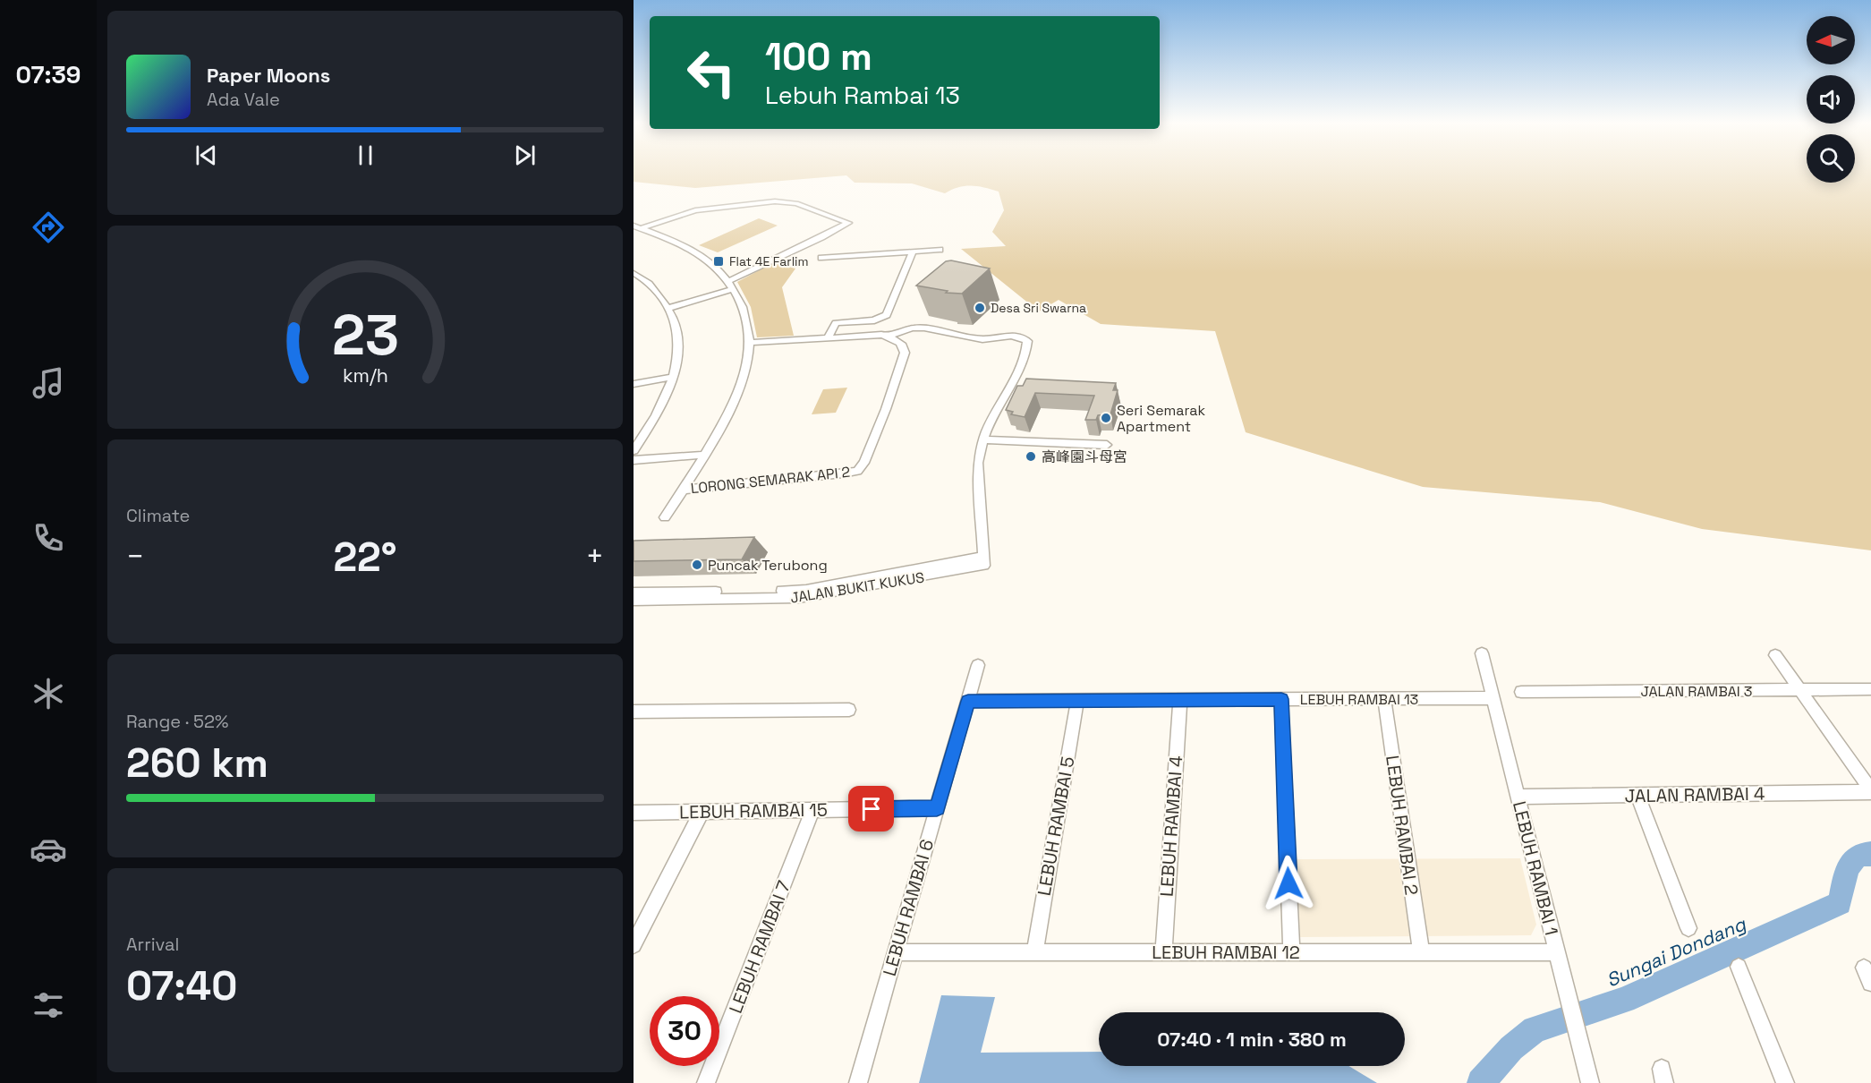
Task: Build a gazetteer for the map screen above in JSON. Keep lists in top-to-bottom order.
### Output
{
  "streets": {
    "street": [
      "LORONG SEMARAK API 2",
      "JALAN BUKIT KUKUS",
      "JALAN RAMBAI 3",
      "LEBUH RAMBAI 13",
      "JALAN RAMBAI 4",
      "LEBUH RAMBAI 15",
      "LEBUH RAMBAI 2",
      "LEBUH RAMBAI 5",
      "LEBUH RAMBAI 4",
      "LEBUH RAMBAI 1",
      "LEBUH RAMBAI 6",
      "LEBUH RAMBAI 7",
      "LEBUH RAMBAI 12"
    ]
  },
  "crossings": [
    ["LEBUH RAMBAI 13", "LEBUH RAMBAI 2"],
    ["LEBUH RAMBAI 13", "LEBUH RAMBAI 5"],
    ["LEBUH RAMBAI 13", "LEBUH RAMBAI 4"],
    ["LEBUH RAMBAI 13", "LEBUH RAMBAI 1"],
    ["LEBUH RAMBAI 13", "LEBUH RAMBAI 6"],
    ["JALAN RAMBAI 4", "LEBUH RAMBAI 1"],
    ["LEBUH RAMBAI 15", "LEBUH RAMBAI 6"],
    ["LEBUH RAMBAI 15", "LEBUH RAMBAI 7"],
    ["LEBUH RAMBAI 2", "LEBUH RAMBAI 12"],
    ["LEBUH RAMBAI 5", "LEBUH RAMBAI 12"],
    ["LEBUH RAMBAI 4", "LEBUH RAMBAI 12"],
    ["LEBUH RAMBAI 1", "LEBUH RAMBAI 12"],
    ["LEBUH RAMBAI 6", "LEBUH RAMBAI 12"]
  ],
  "water": ["Sungai Dondang"],
  "places": {
    "transit": ["Flat 4E Farlim"],
    "other": [
      "Desa Sri Swarna",
      "Seri Semarak Apartment",
      "高峰園斗母宮",
      "Puncak Terubong"
    ]
  },
  "north": "left",
  "page": {
    "tabs": "07:39",
    "turn": ["100 m", "Lebuh Rambai 13"],
    "song": ["Paper Moons", "Ada Vale"],
    "tile": [
      "Climate",
      ["Range · 52%", "260 km"],
      ["Arrival", "07:40"]
    ],
    "heat": ["−", "22°", "+"],
    "limit": "30",
    "trip": "07:40 · 1 min · 380 m",
    "gauge": ["23", "km/h"]
  }
}
